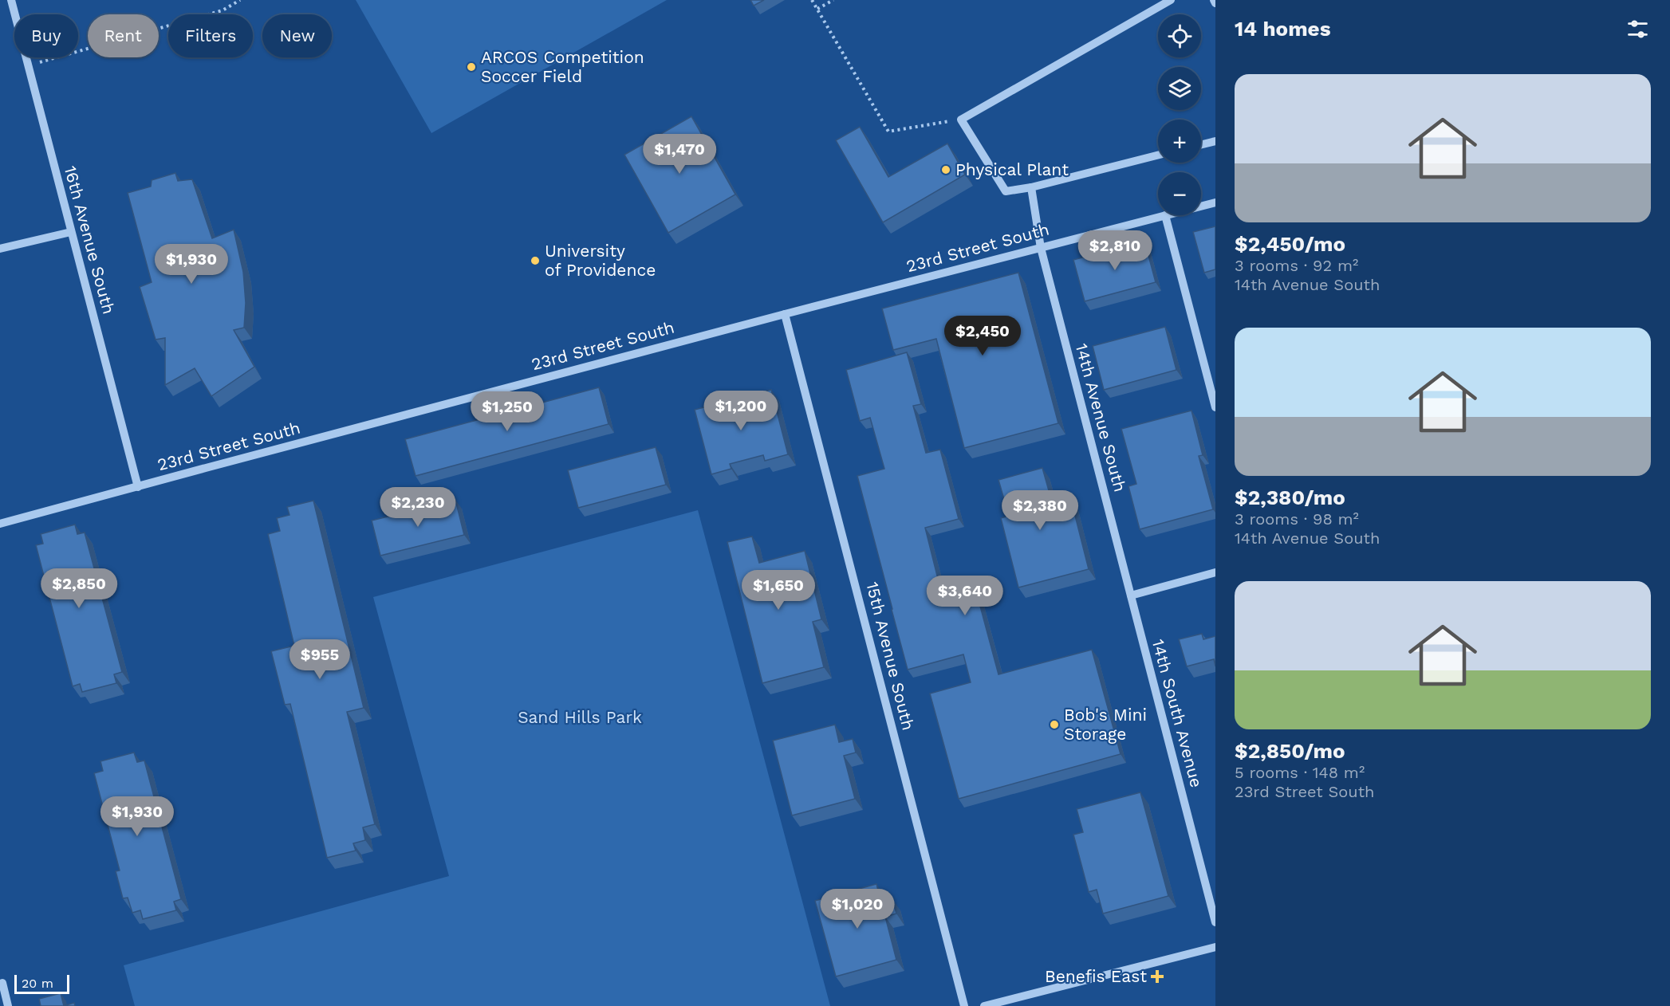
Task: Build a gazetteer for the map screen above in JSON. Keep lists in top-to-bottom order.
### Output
{
  "streets": {
    "street": [
      "16th Avenue South",
      "23rd Street South",
      "14th Avenue South",
      "15th Avenue South",
      "14th South Avenue"
    ]
  },
  "crossings": [
    ["16th Avenue South", "23rd Street South"],
    ["23rd Street South", "14th Avenue South"],
    ["23rd Street South", "15th Avenue South"],
    ["14th Avenue South", "14th South Avenue"]
  ],
  "parks": ["Sand Hills Park"],
  "places": {
    "other": [
      "ARCOS Competition Soccer Field",
      "Physical Plant",
      "University of Providence",
      "Bob's Mini Storage"
    ],
    "health": ["Benefis East"]
  },
  "scale_bar": "20 m",
  "page": {
    "heading": "14 homes",
    "map_buttons": ["+", "−"],
    "chip": [
      "Buy",
      "Rent",
      "Filters",
      "New"
    ],
    "list": [
      {
        "name": "$2,450/mo",
        "note": "3 rooms · 92 m² · 14th Avenue South"
      },
      {
        "name": "$2,380/mo",
        "note": "3 rooms · 98 m² · 14th Avenue South"
      },
      {
        "name": "$2,850/mo",
        "note": "5 rooms · 148 m² · 23rd Street South"
      }
    ],
    "price": [
      "$1,470",
      "$2,810",
      "$1,930",
      "$2,450",
      "$1,200",
      "$1,250",
      "$2,230",
      "$2,380",
      "$2,850",
      "$1,650",
      "$3,640",
      "$955",
      "$1,930",
      "$1,020"
    ],
    "scale": "20 m"
  }
}
